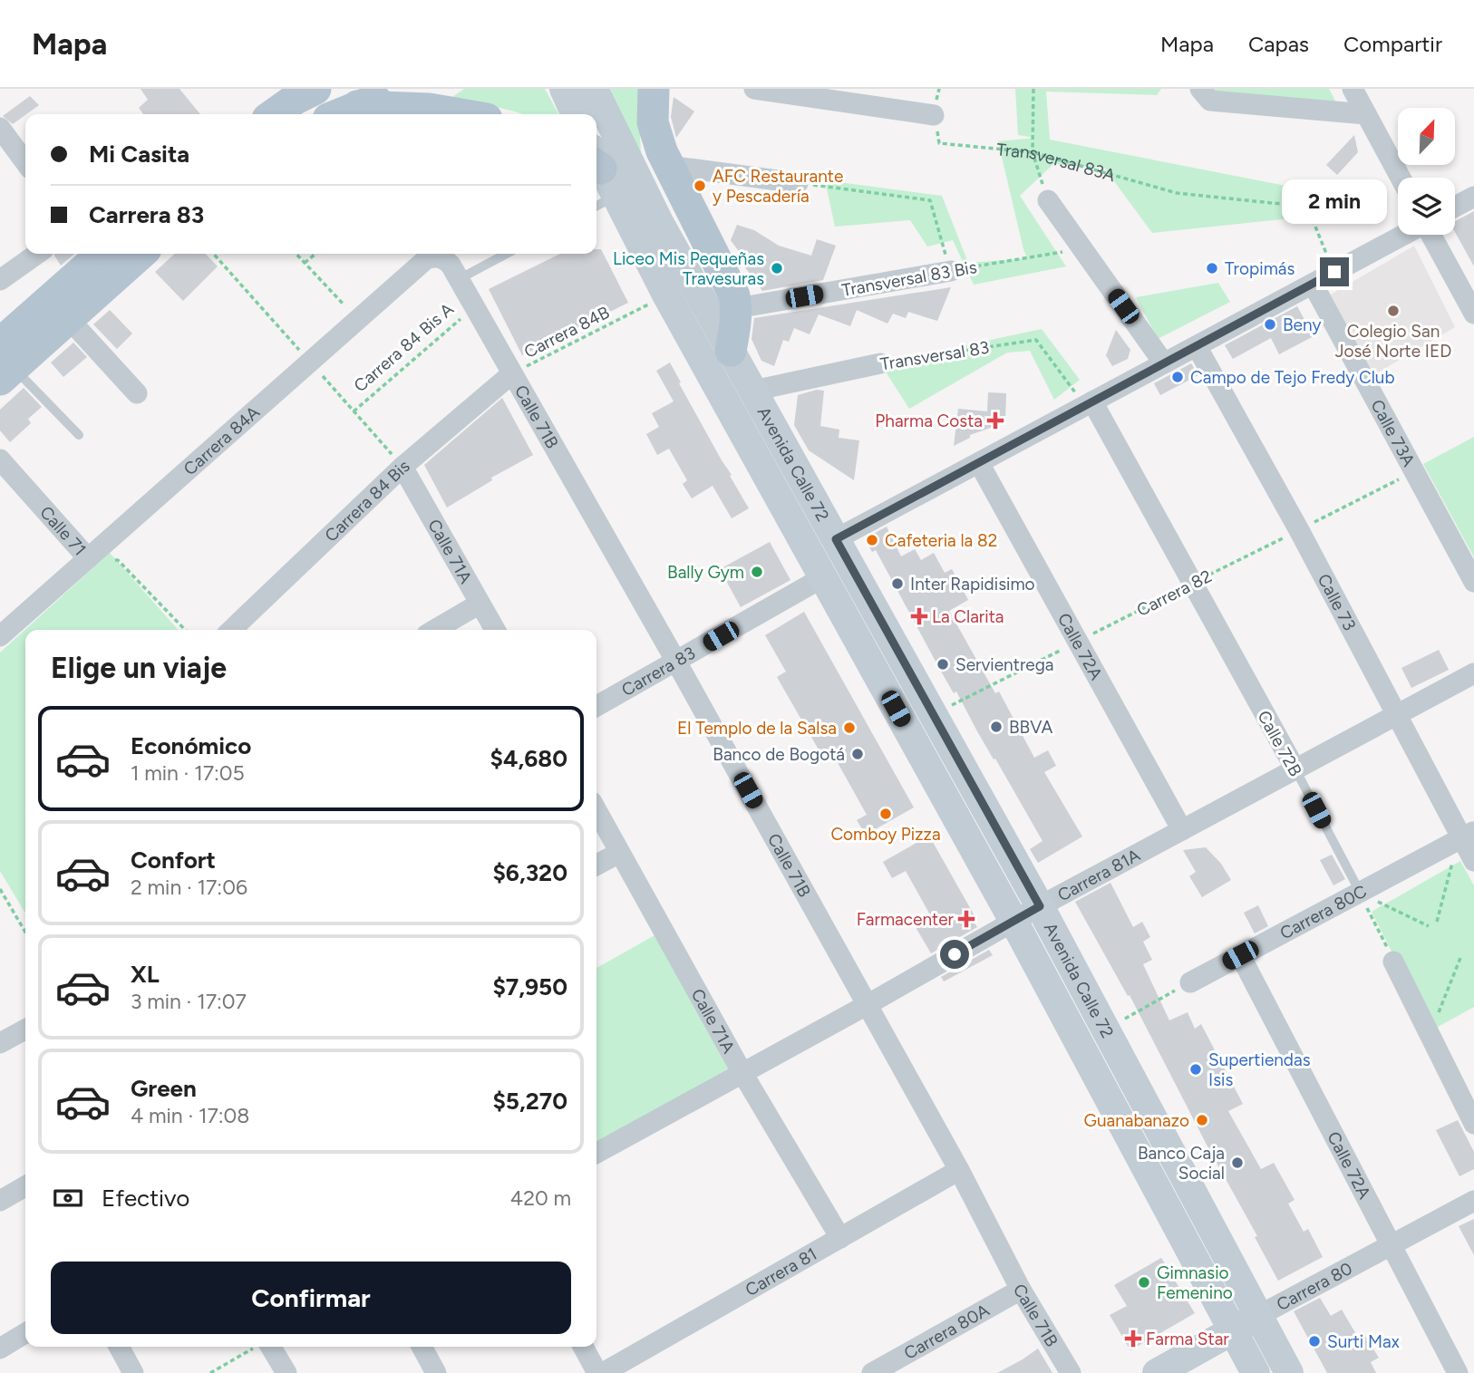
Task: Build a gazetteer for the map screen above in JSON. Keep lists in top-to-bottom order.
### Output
{
  "streets": {
    "main road": ["Avenida Calle 72", "Carrera 80"],
    "street": [
      "Transversal 83 Bis",
      "Transversal 83",
      "Calle 71B",
      "Calle 73A",
      "Carrera 84A",
      "Carrera 84 Bis",
      "Calle 71",
      "Calle 71A",
      "Calle 73",
      "Calle 72A",
      "Carrera 83",
      "Calle 72B",
      "Carrera 81A",
      "Carrera 80C",
      "Carrera 81",
      "Carrera 80A"
    ],
    "lane": ["Carrera 84 Bis A"],
    "path": ["Transversal 83A", "Carrera 84B", "Carrera 82"]
  },
  "crossings": [
    ["Carrera 84B", "Calle 71B"],
    ["Carrera 84B", "Avenida Calle 72"],
    ["Carrera 84B", "Carrera 84 Bis"],
    ["Carrera 84 Bis A", "Calle 71B"],
    ["Transversal 83", "Avenida Calle 72"],
    ["Transversal 83", "Calle 72B"],
    ["Calle 71B", "Carrera 84A"],
    ["Calle 71B", "Carrera 84 Bis"],
    ["Calle 71B", "Carrera 83"],
    ["Calle 71B", "Carrera 81A"],
    ["Calle 71B", "Carrera 81"],
    ["Calle 71B", "Carrera 80A"],
    ["Calle 73A", "Carrera 82"],
    ["Carrera 84A", "Calle 71"],
    ["Avenida Calle 72", "Carrera 82"],
    ["Avenida Calle 72", "Carrera 83"],
    ["Avenida Calle 72", "Carrera 81A"],
    ["Avenida Calle 72", "Carrera 80"],
    ["Carrera 84 Bis", "Calle 71A"],
    ["Calle 71A", "Carrera 81A"],
    ["Calle 71A", "Carrera 81"],
    ["Carrera 82", "Calle 73"],
    ["Carrera 82", "Calle 72A"],
    ["Carrera 82", "Calle 72B"],
    ["Calle 73", "Carrera 81A"],
    ["Calle 73", "Carrera 80C"],
    ["Calle 72A", "Carrera 81A"],
    ["Calle 72A", "Carrera 80C"],
    ["Calle 72A", "Carrera 80"],
    ["Calle 72B", "Carrera 81A"],
    ["Calle 72B", "Carrera 80C"]
  ],
  "places": {
    "other": [
      "AFC Restaurante y Pescadería",
      "Liceo Mis Pequeñas Travesuras",
      "Tropimás",
      "Colegio San José Norte IED",
      "Beny",
      "Campo de Tejo Fredy Club",
      "Cafeteria la 82",
      "Bally Gym",
      "Inter Rapidisimo",
      "Servientrega",
      "BBVA",
      "El Templo de la Salsa",
      "Banco de Bogotá",
      "Comboy Pizza",
      "Supertiendas Isis",
      "Guanabanazo",
      "Banco Caja Social",
      "Gimnasio Femenino",
      "Surti Max"
    ],
    "health": [
      "Pharma Costa",
      "La Clarita",
      "Farmacenter",
      "Farma Star"
    ]
  },
  "north": "top right",
  "page": {
    "header": "Mapa",
    "nav": ["Mapa", "Capas", "Compartir"],
    "banner": ["Mi Casita", "Carrera 83"],
    "bubble": "2 min",
    "heading": "Elige un viaje",
    "list": [
      {
        "name": "Económico",
        "note": "1 min · 17:05",
        "value": "$4,680"
      },
      {
        "name": "Confort",
        "note": "2 min · 17:06",
        "value": "$6,320"
      },
      {
        "name": "XL",
        "note": "3 min · 17:07",
        "value": "$7,950"
      },
      {
        "name": "Green",
        "note": "4 min · 17:08",
        "value": "$5,270"
      }
    ],
    "pay": ["Efectivo", "420 m"],
    "buttons": "Confirmar"
  }
}
